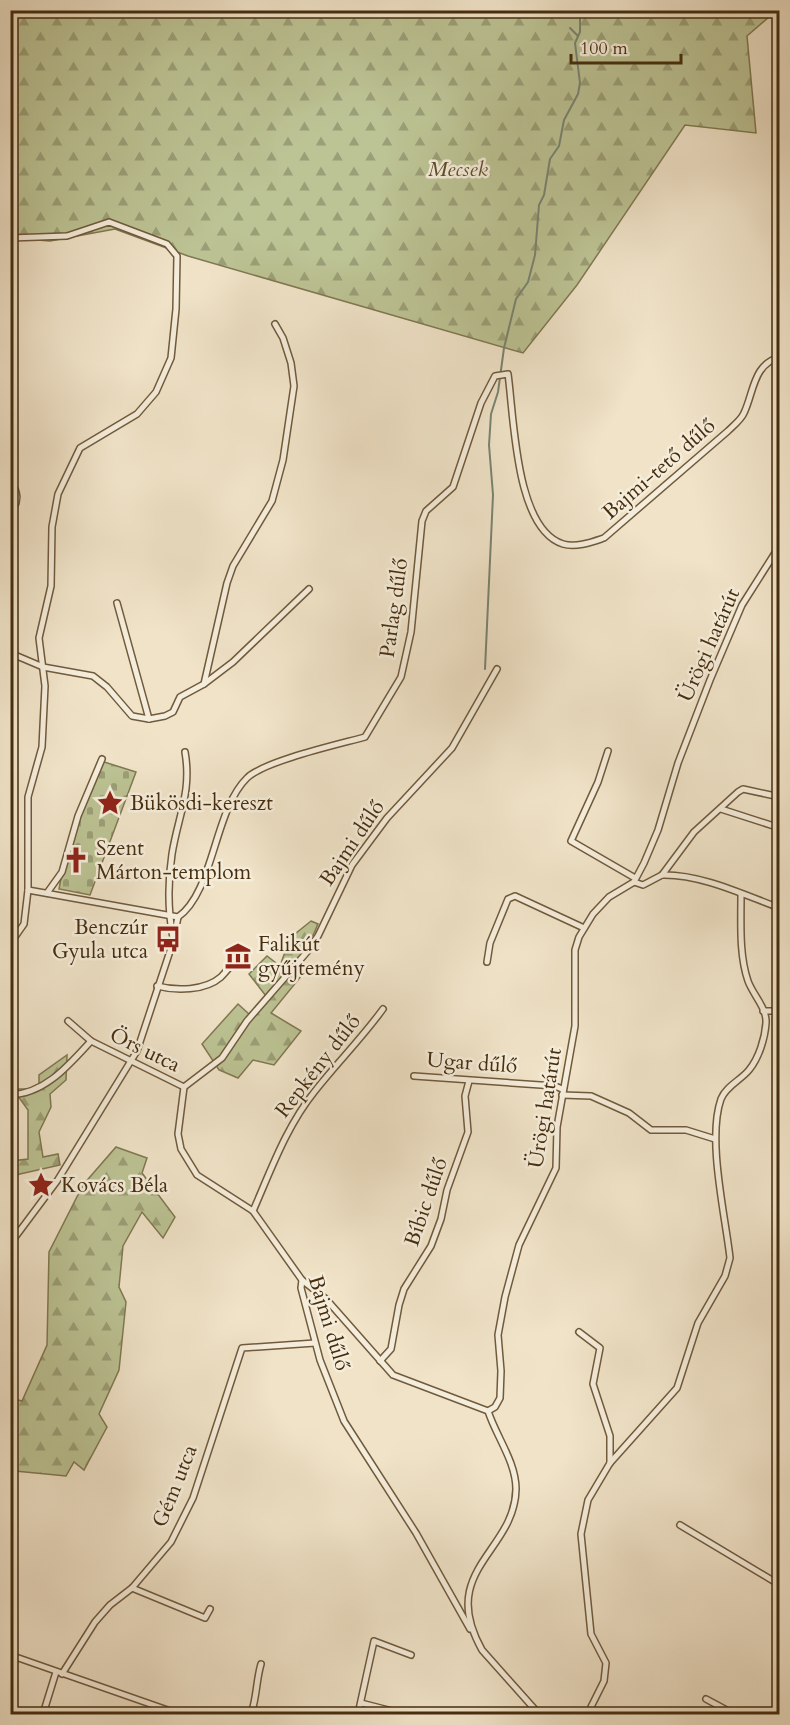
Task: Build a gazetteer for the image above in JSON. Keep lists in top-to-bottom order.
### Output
{
  "streets": {
    "street": [
      "Bajmi-tető dűlő",
      "Parlag dűlő",
      "Ürögi határút",
      "Bajmi dűlő",
      "Örs utca",
      "Ugar dűlő",
      "Repkény dűlő",
      "Bíbic dűlő",
      "Gém utca"
    ]
  },
  "crossings": [
    ["Bajmi-tető dűlő", "Parlag dűlő"],
    ["Ürögi határút", "Ugar dűlő"],
    ["Bajmi dűlő", "Örs utca"],
    ["Bajmi dűlő", "Repkény dűlő"],
    ["Bajmi dűlő", "Gém utca"],
    ["Ugar dűlő", "Bíbic dűlő"]
  ],
  "parks": ["Mecsek"],
  "places": {
    "place": ["Bükösdi-kereszt", "Kovács Béla"],
    "church": ["Szent Márton-templom"],
    "bus stop": ["Benczúr Gyula utca"],
    "museum": ["Falikút gyűjtemény"]
  },
  "scale_bar": "100 m"
}
